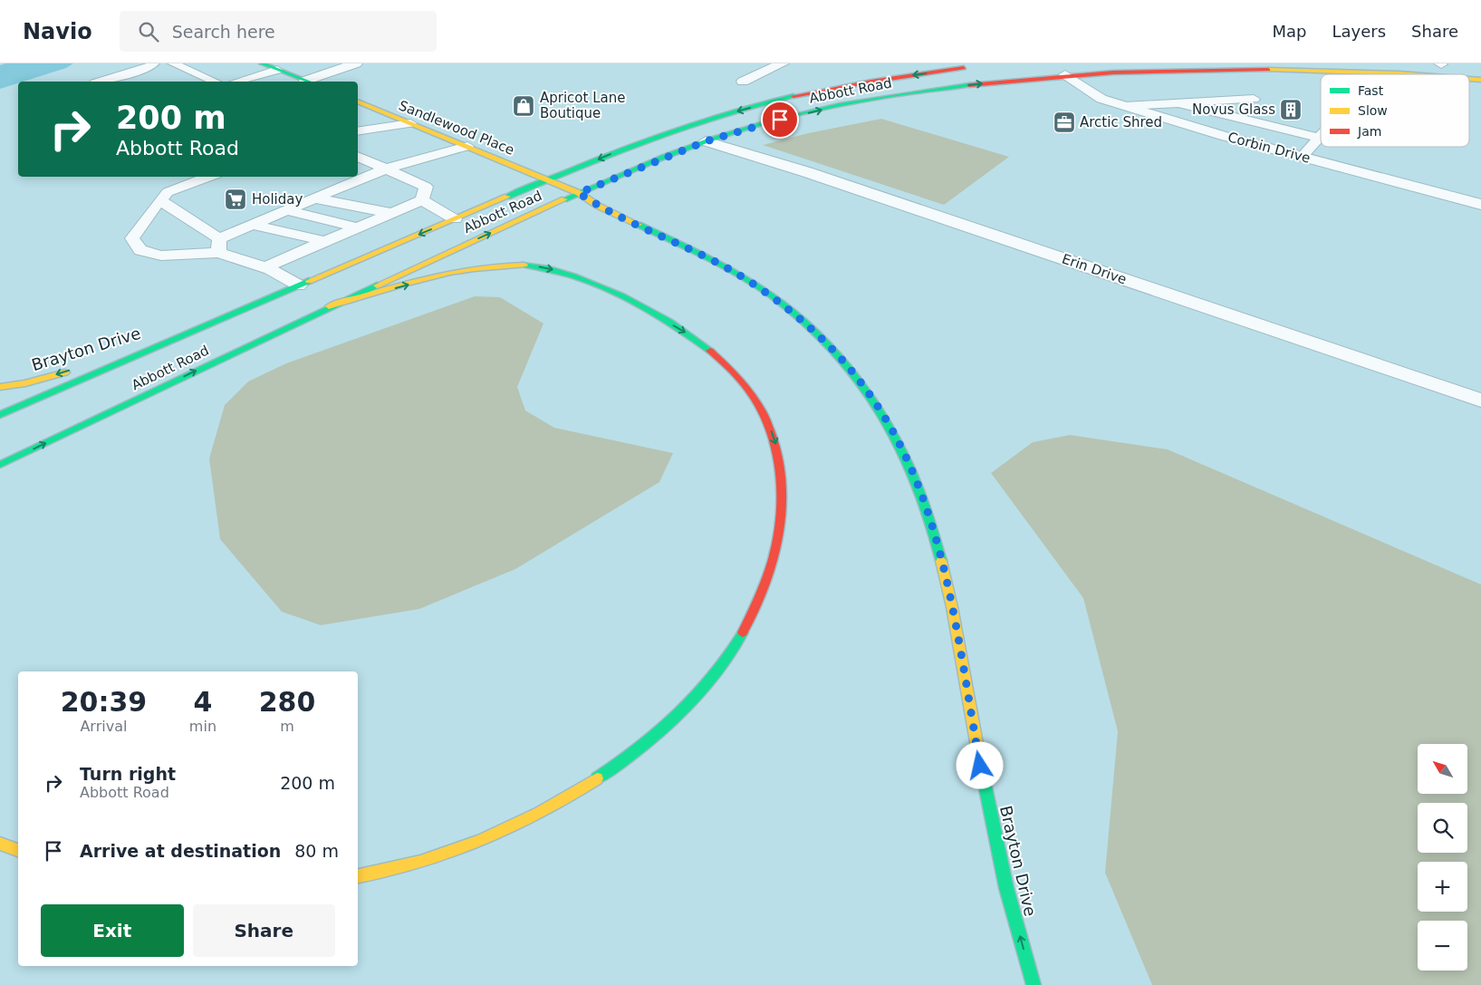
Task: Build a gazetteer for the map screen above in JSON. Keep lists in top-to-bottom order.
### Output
{
  "streets": {
    "main road": ["Abbott Road", "Sandlewood Place", "Brayton Drive"],
    "street": ["Corbin Drive", "Erin Drive"]
  },
  "crossings": [
    ["Abbott Road", "Sandlewood Place"],
    ["Abbott Road", "Corbin Drive"],
    ["Abbott Road", "Erin Drive"],
    ["Abbott Road", "Brayton Drive"],
    ["Sandlewood Place", "Brayton Drive"]
  ],
  "one_way": ["Brayton Drive"],
  "places": {
    "shop": ["Apricot Lane Boutique"],
    "building": ["Novus Glass"],
    "office": ["Arctic Shred"],
    "supermarket": ["Holiday"]
  },
  "legend": ["Fast", "Slow", "Jam"],
  "north": "top left",
  "page": {
    "header": "Navio",
    "search": "Search here",
    "nav": ["Map", "Layers", "Share"],
    "turn": ["200 m", "Abbott Road"],
    "eta": [
      "20:39",
      "Arrival",
      "4",
      "min",
      "280",
      "m"
    ],
    "map_buttons": ["+", "−"],
    "list": [
      {
        "name": "Turn right",
        "note": "Abbott Road",
        "value": "200 m"
      },
      {
        "name": "Arrive at destination",
        "value": "80 m"
      }
    ],
    "buttons": ["Exit", "Share"]
  }
}
